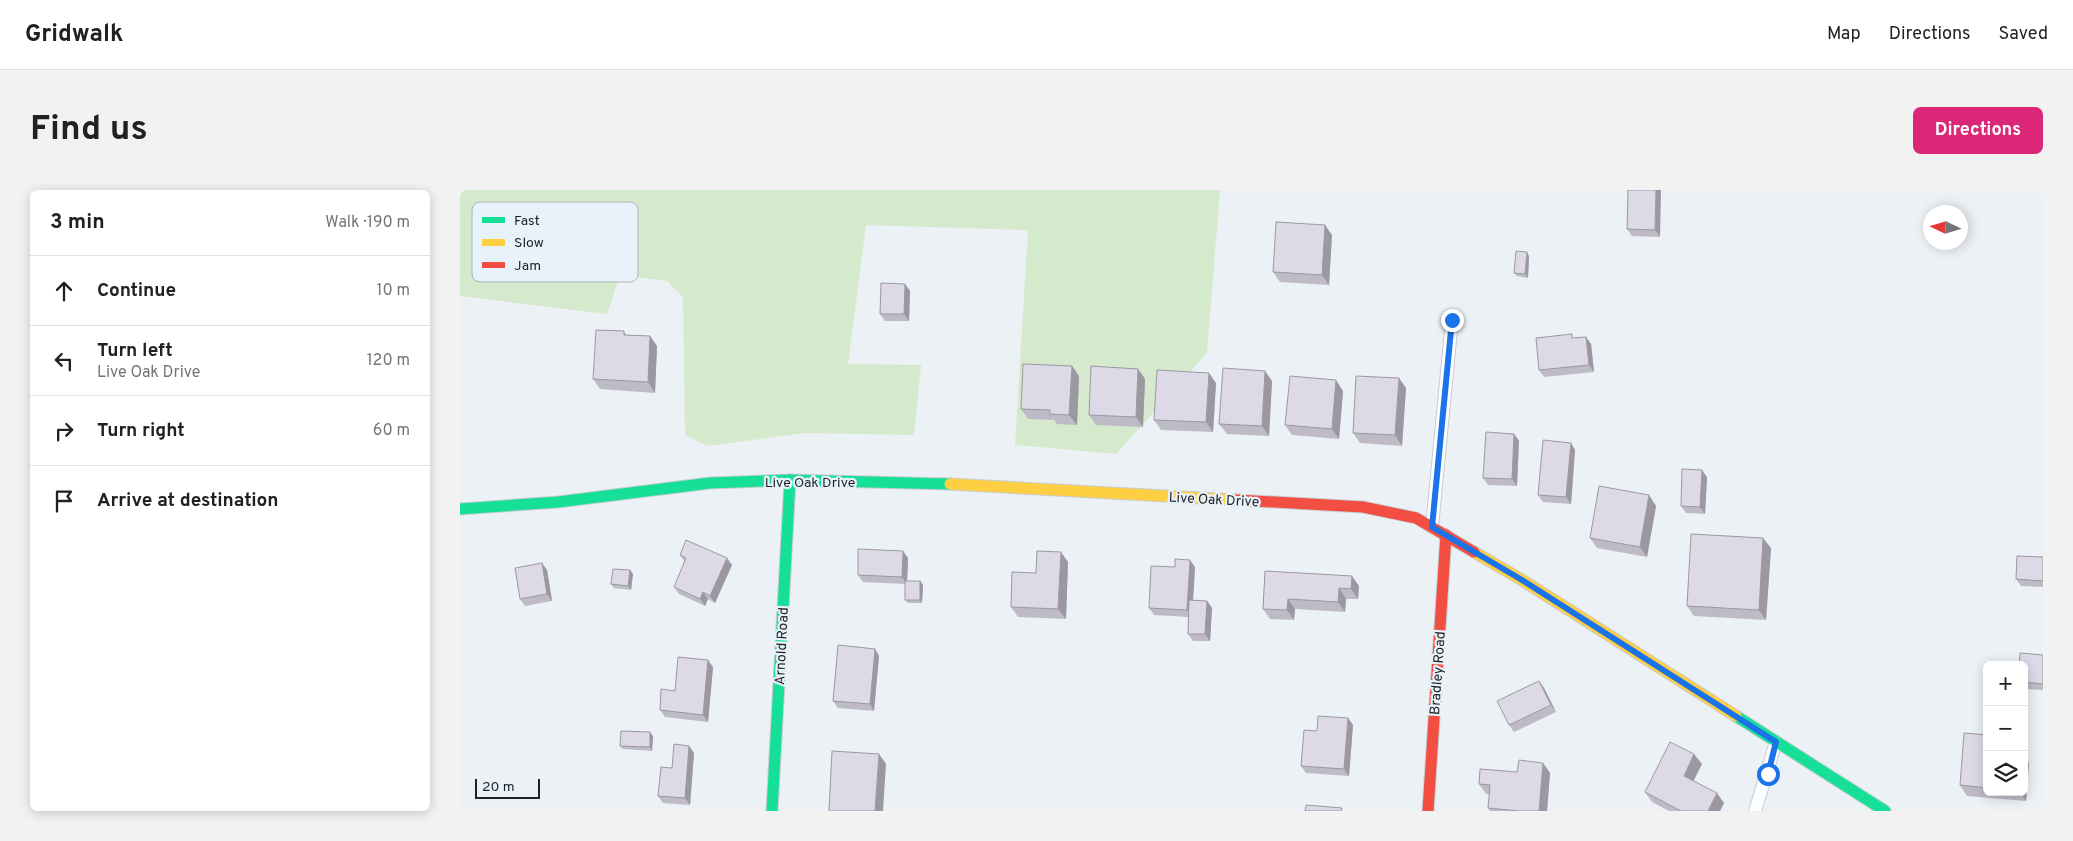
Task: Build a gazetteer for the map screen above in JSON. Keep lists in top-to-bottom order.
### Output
{
  "streets": {
    "main road": ["Live Oak Drive", "Arnold Road", "Bradley Road"]
  },
  "crossings": [
    ["Live Oak Drive", "Arnold Road"],
    ["Live Oak Drive", "Bradley Road"]
  ],
  "legend": ["Fast", "Slow", "Jam"],
  "scale_bar": "20 m",
  "north": "left",
  "page": {
    "header": "Gridwalk",
    "nav": ["Map", "Directions", "Saved"],
    "buttons": "Directions",
    "title": "Find us",
    "heading": ["3 min", "Walk · 190 m"],
    "list": [
      ["Continue", "10 m"],
      ["Turn left", "Live Oak Drive", "120 m"],
      ["Turn right", "60 m"],
      "Arrive at destination"
    ],
    "map_buttons": ["+", "−"],
    "scale": "20 m"
  }
}
